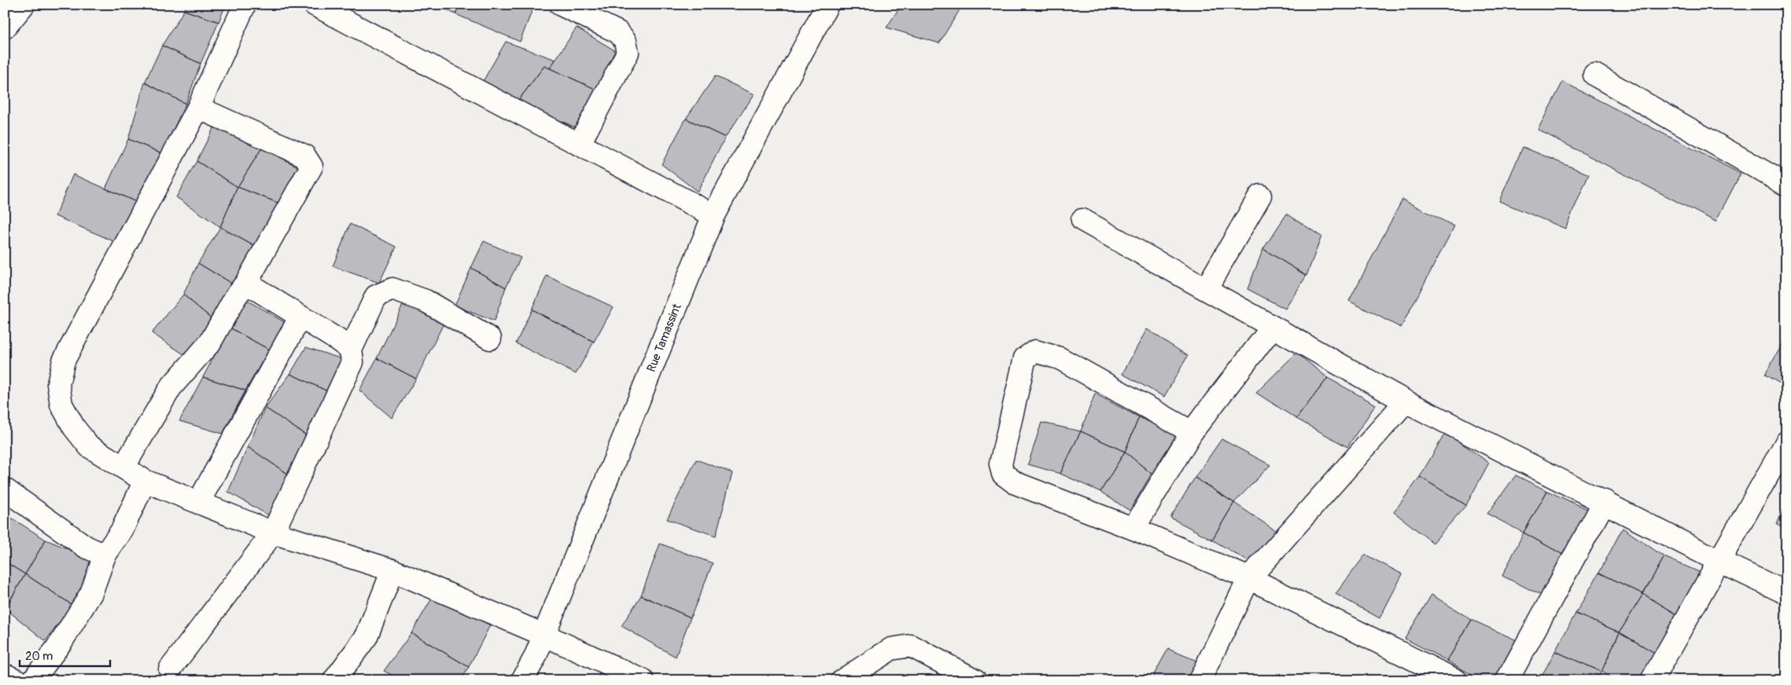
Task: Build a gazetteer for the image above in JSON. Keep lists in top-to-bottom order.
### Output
{
  "streets": {
    "street": ["Rue Tamassint"]
  },
  "scale_bar": "20 m"
}
